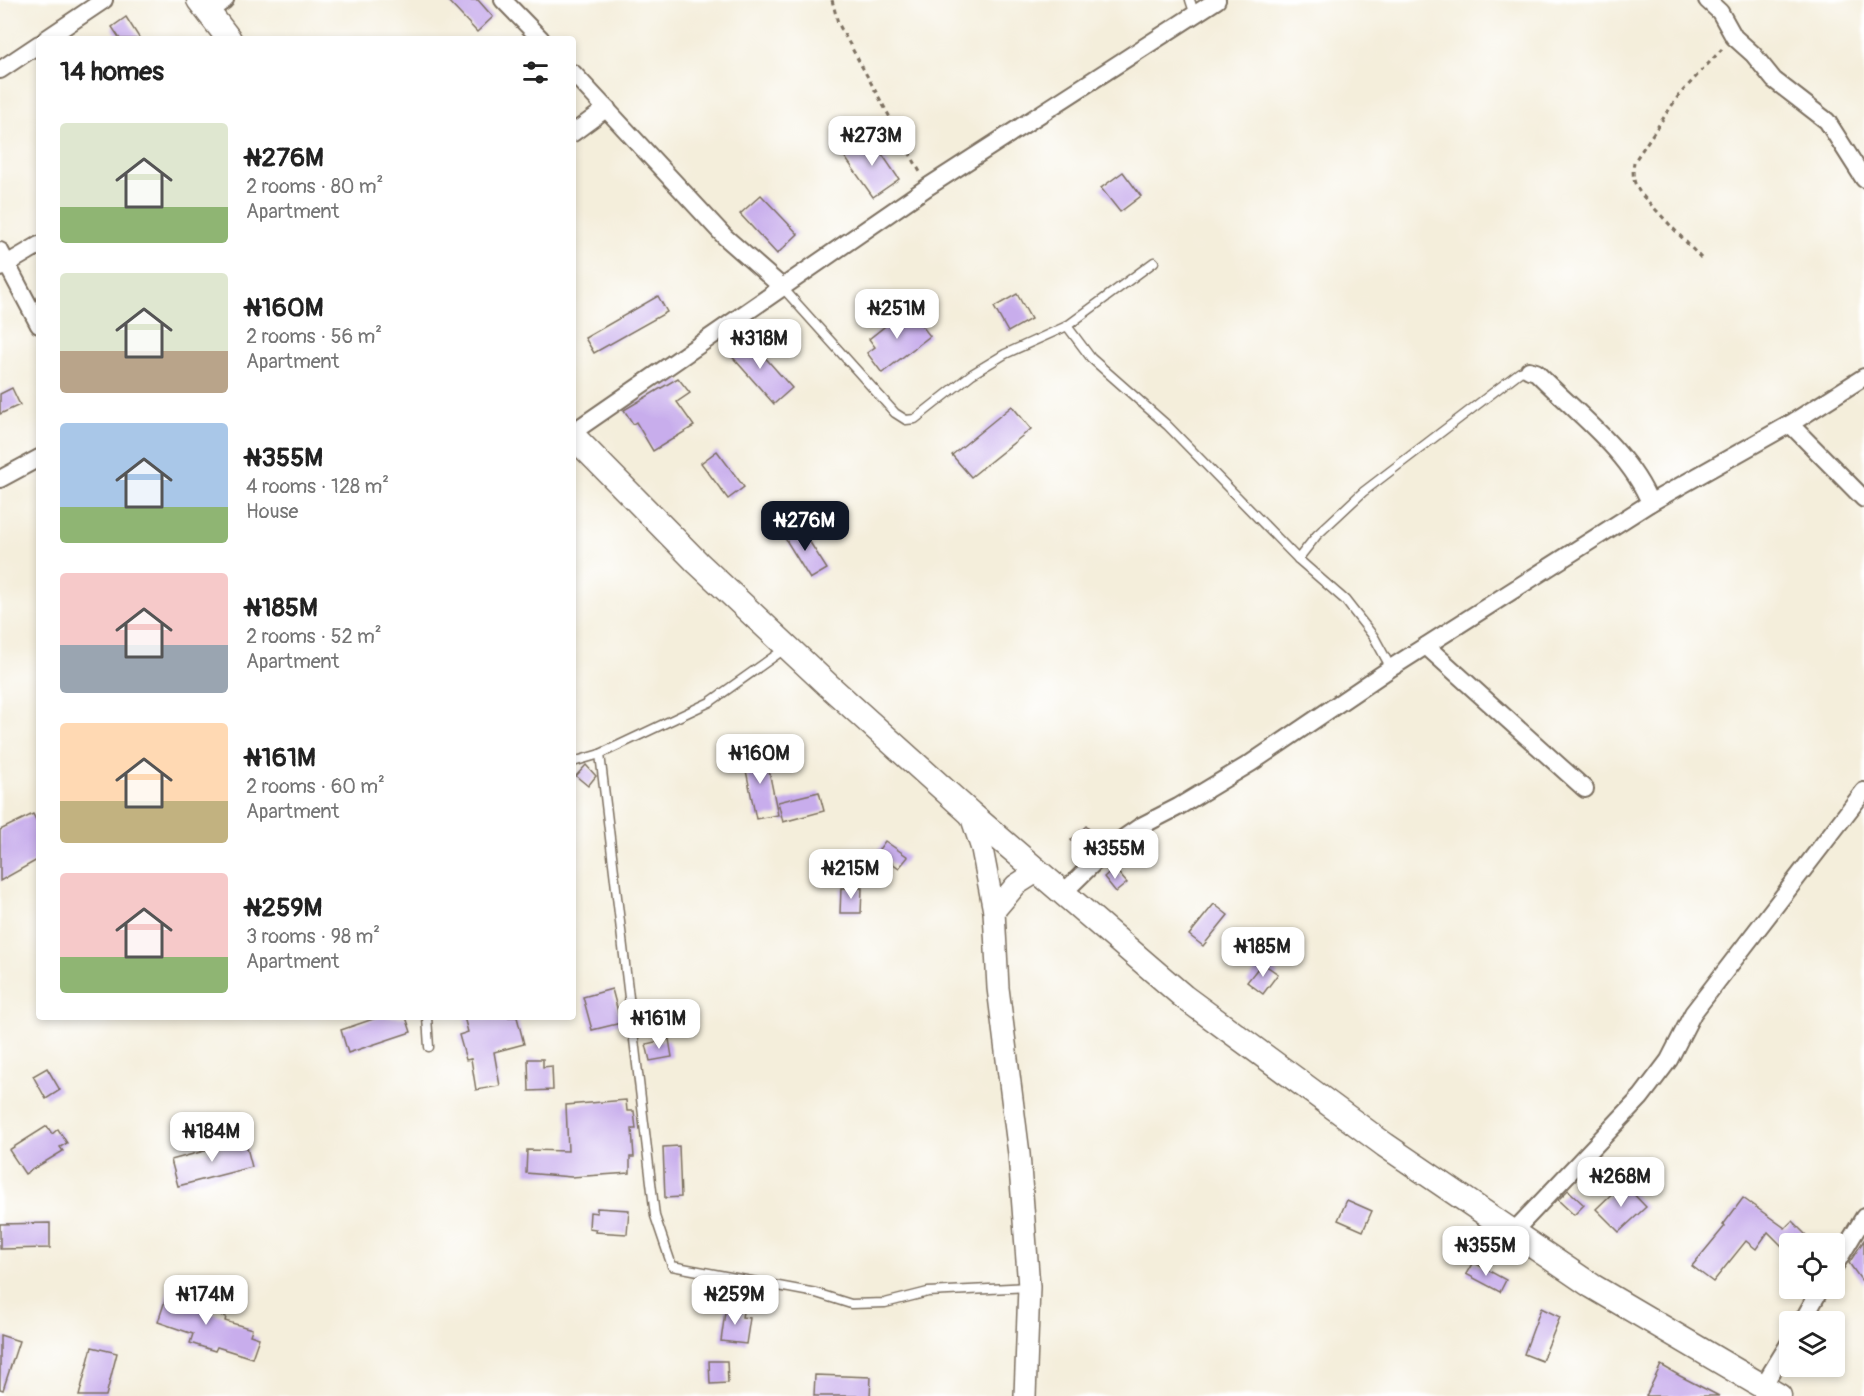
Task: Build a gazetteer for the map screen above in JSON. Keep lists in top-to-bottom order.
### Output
{
  "page": {
    "heading": "14 homes",
    "list": [
      {
        "name": "₦276M",
        "note": "2 rooms · 80 m² · Apartment"
      },
      {
        "name": "₦160M",
        "note": "2 rooms · 56 m² · Apartment"
      },
      {
        "name": "₦355M",
        "note": "4 rooms · 128 m² · House"
      },
      {
        "name": "₦185M",
        "note": "2 rooms · 52 m² · Apartment"
      },
      {
        "name": "₦161M",
        "note": "2 rooms · 60 m² · Apartment"
      },
      {
        "name": "₦259M",
        "note": "3 rooms · 98 m² · Apartment"
      }
    ],
    "price": [
      "₦273M",
      "₦251M",
      "₦318M",
      "₦276M",
      "₦160M",
      "₦355M",
      "₦215M",
      "₦185M",
      "₦161M",
      "₦184M",
      "₦268M",
      "₦355M",
      "₦174M",
      "₦259M"
    ]
  }
}
